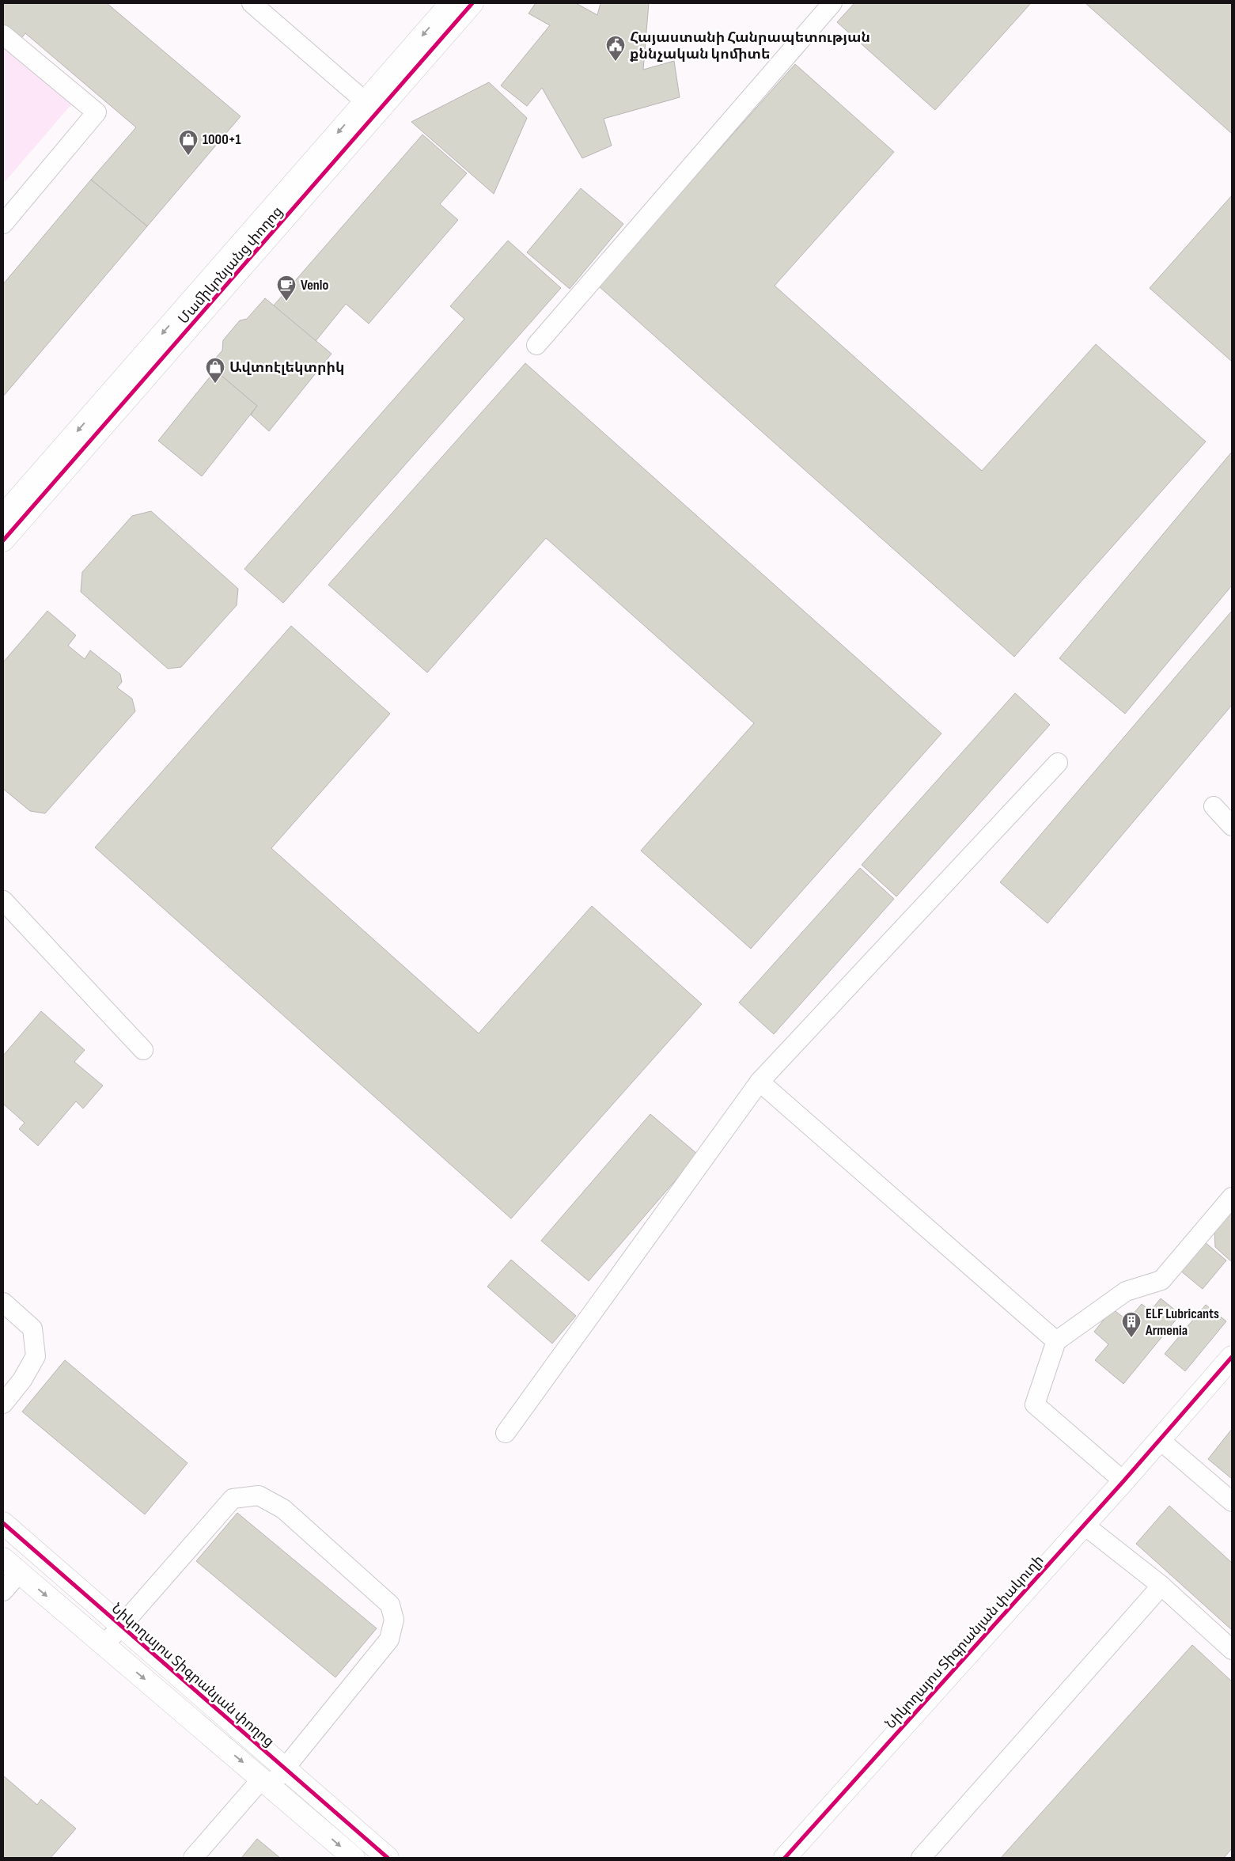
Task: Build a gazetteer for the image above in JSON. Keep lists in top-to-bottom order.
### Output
{
  "streets": {
    "street": ["Մամիկոնյանց փողոց", "Նիկողայոս Տիգրանյան փակուղի", "Նիկողայոս Տիգրանյան փողոց"]
  },
  "places": {
    "public building": ["Հայաստանի Հանրապետության քննչական կոմիտե"],
    "shop": ["1000+1", "Ավտոէլեկտրիկ"],
    "cafe": ["Venlo"],
    "building": ["ELF Lubricants Armenia"]
  }
}
